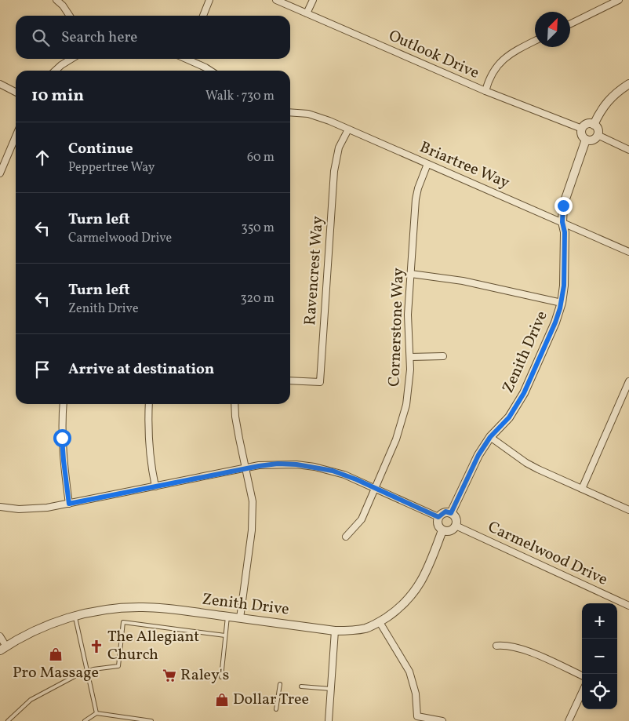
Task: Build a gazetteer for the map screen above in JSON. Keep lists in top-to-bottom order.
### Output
{
  "streets": {
    "street": [
      "Outlook Drive",
      "Briartree Way",
      "Ravencrest Way",
      "Cornerstone Way",
      "Zenith Drive",
      "Carmelwood Drive"
    ]
  },
  "crossings": [
    ["Outlook Drive", "Zenith Drive"],
    ["Briartree Way", "Ravencrest Way"],
    ["Briartree Way", "Cornerstone Way"],
    ["Briartree Way", "Zenith Drive"],
    ["Zenith Drive", "Carmelwood Drive"]
  ],
  "places": {
    "church": ["The Allegiant Church"],
    "shop": ["Pro Massage", "Dollar Tree"],
    "supermarket": ["Raley's"]
  },
  "north": "top right",
  "page": {
    "search": "Search here",
    "heading": ["10 min", "Walk · 730 m"],
    "list": [
      ["Continue", "Peppertree Way", "60 m"],
      ["Turn left", "Carmelwood Drive", "350 m"],
      ["Turn left", "Zenith Drive", "320 m"],
      "Arrive at destination"
    ],
    "map_buttons": ["+", "−"]
  }
}
